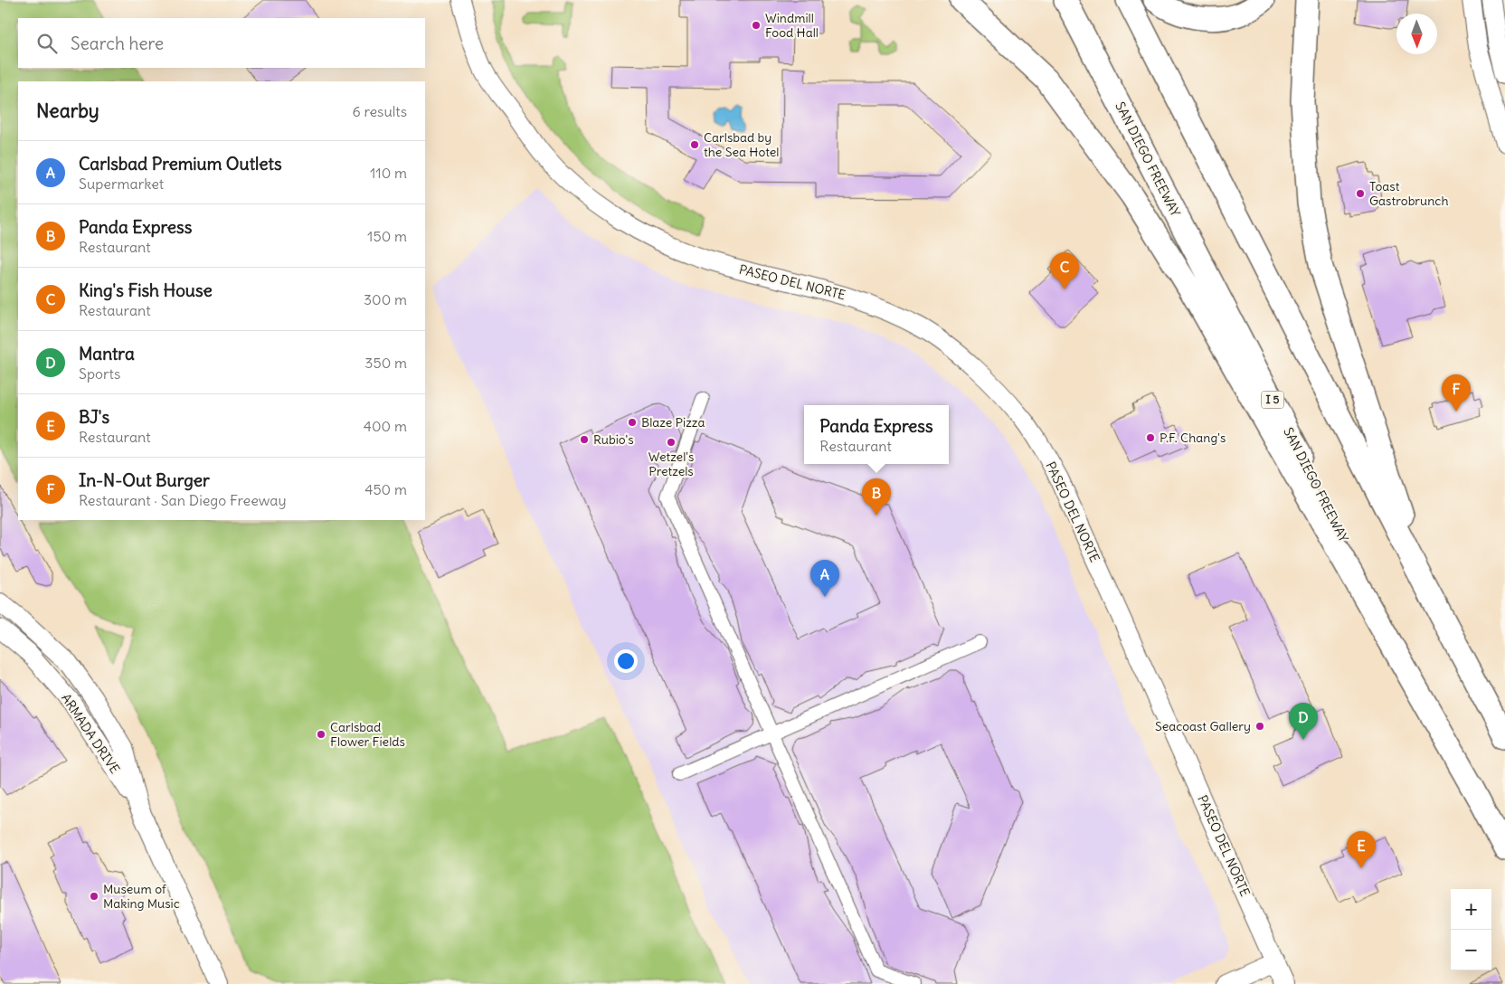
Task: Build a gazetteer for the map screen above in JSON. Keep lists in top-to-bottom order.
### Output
{
  "streets": {
    "highway": ["SAN DIEGO FREEWAY", "I 5"],
    "main road": ["PASEO DEL NORTE", "ARMADA DRIVE"]
  },
  "places": [
    "Windmill Food Hall",
    "Carlsbad by the Sea Hotel",
    "Toast Gastrobrunch",
    "Blaze Pizza",
    "P.F. Chang's",
    "Rubio's",
    "Wetzel's Pretzels",
    "Seacoast Gallery",
    "Carlsbad Flower Fields",
    "Museum of Making Music"
  ],
  "north": "bottom",
  "page": {
    "search": "Search here",
    "heading": ["Nearby", "6 results"],
    "list": [
      {
        "mark": "A",
        "name": "Carlsbad Premium Outlets",
        "note": "Supermarket",
        "value": "110 m"
      },
      {
        "mark": "B",
        "name": "Panda Express",
        "note": "Restaurant",
        "value": "150 m"
      },
      {
        "mark": "C",
        "name": "King's Fish House",
        "note": "Restaurant",
        "value": "300 m"
      },
      {
        "mark": "D",
        "name": "Mantra",
        "note": "Sports",
        "value": "350 m"
      },
      {
        "mark": "E",
        "name": "BJ's",
        "note": "Restaurant",
        "value": "400 m"
      },
      {
        "mark": "F",
        "name": "In-N-Out Burger",
        "note": "Restaurant · San Diego Freeway",
        "value": "450 m"
      }
    ],
    "pins": [
      "C",
      "F",
      "B",
      "A",
      "D",
      "E"
    ],
    "popup": ["Panda Express", "Restaurant"],
    "map_buttons": ["+", "−"]
  }
}
